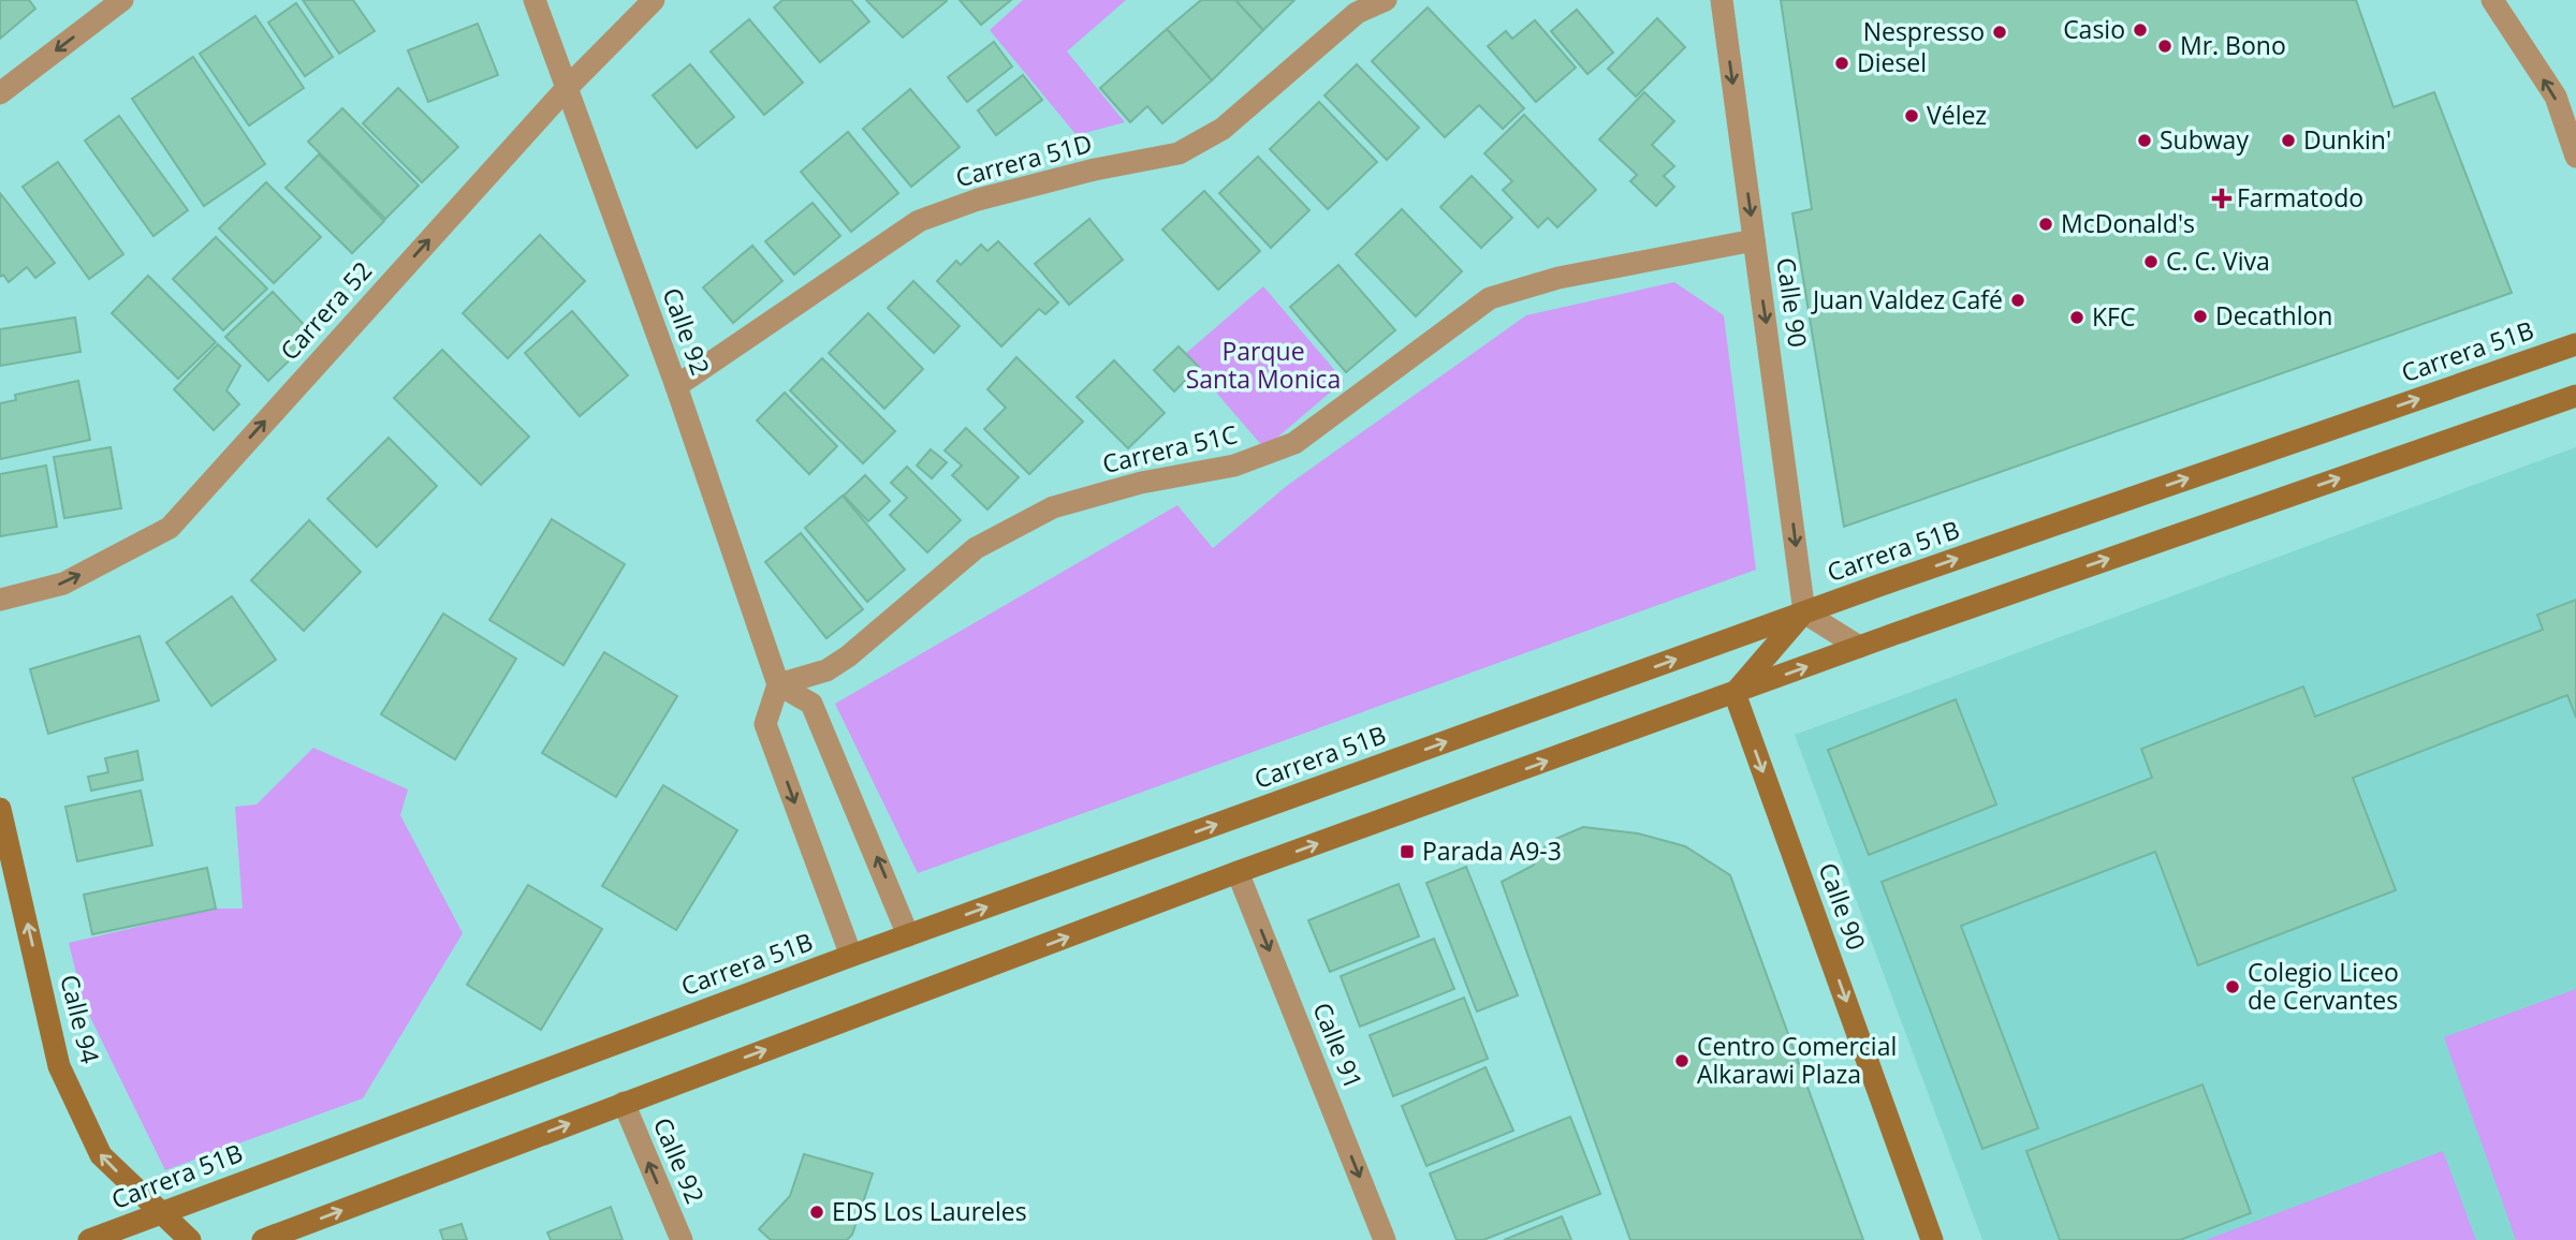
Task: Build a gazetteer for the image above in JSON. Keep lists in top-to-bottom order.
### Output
{
  "streets": {
    "main road": ["Calle 90", "Carrera 51B", "Calle 94"],
    "street": [
      "Carrera 51D",
      "Carrera 52",
      "Calle 92",
      "Carrera 51C",
      "Calle 91"
    ]
  },
  "crossings": [
    ["Carrera 51D", "Calle 92"],
    ["Calle 90", "Carrera 51B"],
    ["Calle 90", "Carrera 51C"],
    ["Carrera 52", "Calle 92"],
    ["Calle 92", "Carrera 51C"],
    ["Carrera 51B", "Calle 94"]
  ],
  "one_way": [
    "Calle 90",
    "Carrera 52",
    "Calle 94",
    "Calle 91"
  ],
  "parks": ["Parque Santa Monica"],
  "places": {
    "other": [
      "Casio",
      "Nespresso",
      "Mr. Bono",
      "Diesel",
      "Vélez",
      "Subway",
      "Dunkin'",
      "McDonald's",
      "C. C. Viva",
      "Juan Valdez Café",
      "Decathlon",
      "KFC",
      "Colegio Liceo de Cervantes",
      "Centro Comercial Alkarawi Plaza",
      "EDS Los Laureles"
    ],
    "health": ["Farmatodo"],
    "transit": ["Parada A9-3"]
  }
}
